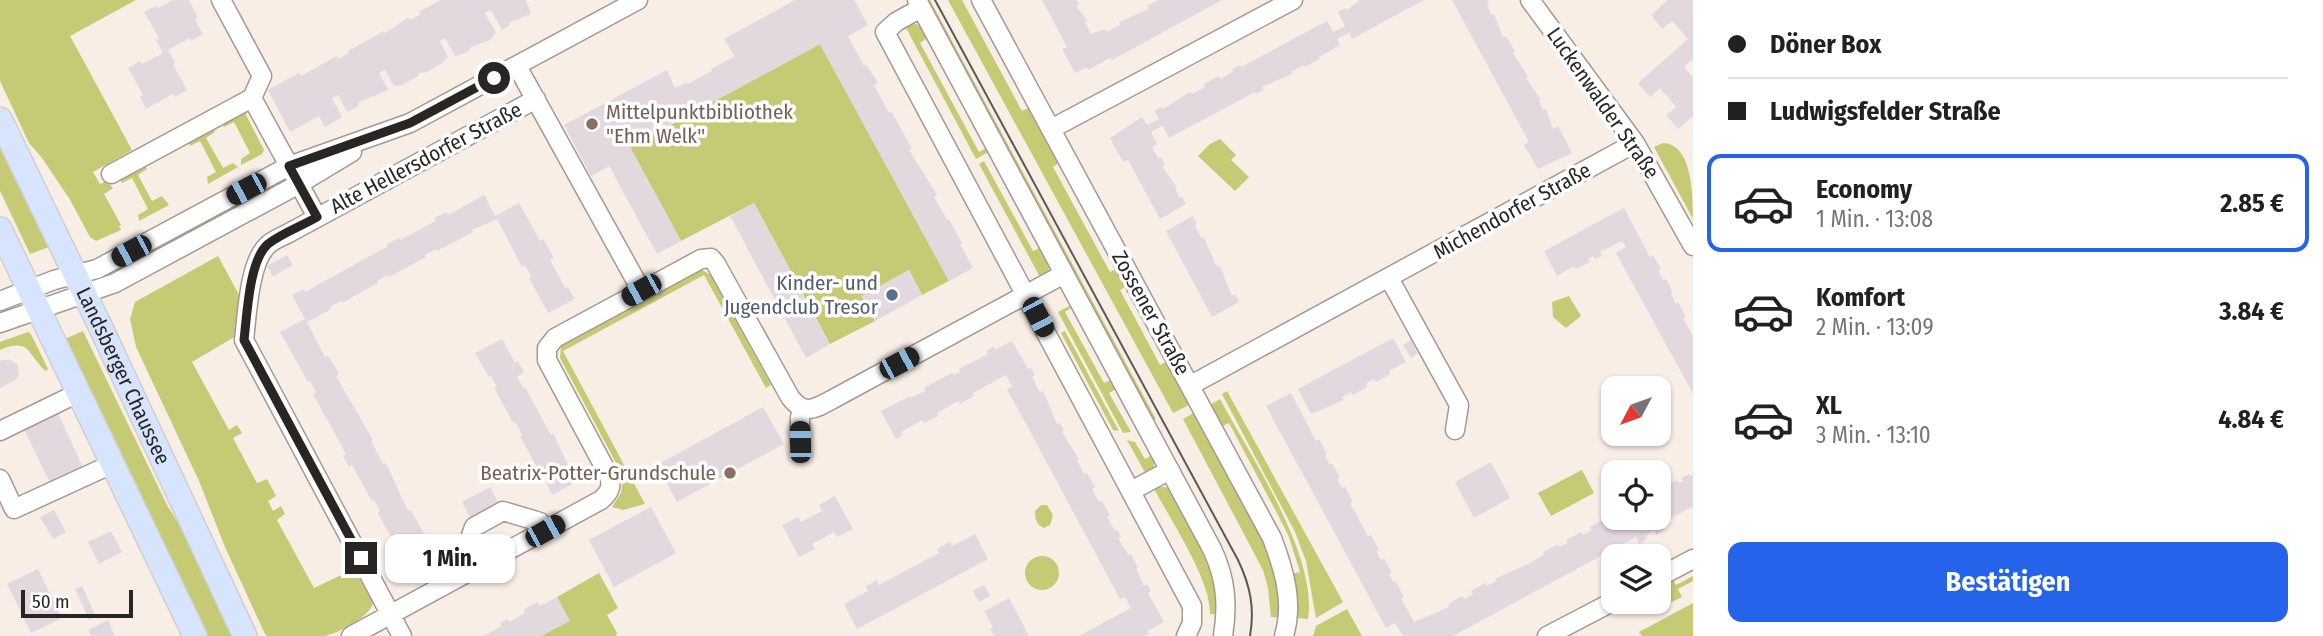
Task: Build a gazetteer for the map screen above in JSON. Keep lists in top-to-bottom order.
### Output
{
  "streets": {
    "main road": ["Landsberger Chaussee"],
    "street": [
      "Luckenwalder Straße",
      "Alte Hellersdorfer Straße",
      "Michendorfer Straße",
      "Zossener Straße"
    ]
  },
  "crossings": [
    ["Luckenwalder Straße", "Michendorfer Straße"],
    ["Alte Hellersdorfer Straße", "Landsberger Chaussee"],
    ["Michendorfer Straße", "Zossener Straße"]
  ],
  "places": ["Mittelpunktbibliothek \"Ehm Welk\"", "Kinder- und Jugendclub Tresor", "Beatrix-Potter-Grundschule"],
  "scale_bar": "50 m",
  "north": "bottom left",
  "page": {
    "banner": ["Döner Box", "Ludwigsfelder Straße"],
    "list": [
      {
        "name": "Economy",
        "note": "1 Min. · 13:08",
        "value": "2.85 €"
      },
      {
        "name": "Komfort",
        "note": "2 Min. · 13:09",
        "value": "3.84 €"
      },
      {
        "name": "XL",
        "note": "3 Min. · 13:10",
        "value": "4.84 €"
      }
    ],
    "buttons": "Bestätigen",
    "bubble": "1 Min.",
    "scale": "50 m"
  }
}
